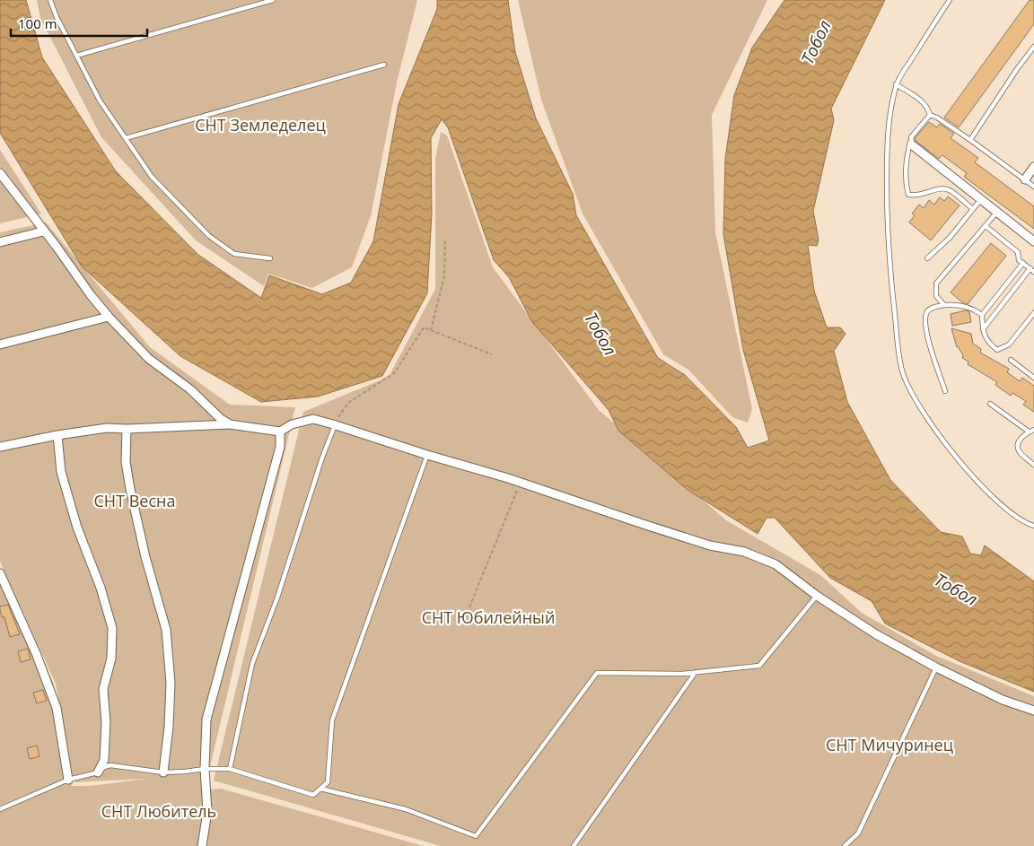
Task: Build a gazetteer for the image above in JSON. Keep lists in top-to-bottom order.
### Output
{
  "water": ["Тобол"],
  "parks": [
    "СНТ Земледелец",
    "СНТ Весна",
    "СНТ Юбилейный",
    "СНТ Мичуринец",
    "СНТ Любитель"
  ],
  "scale_bar": "100 m"
}
